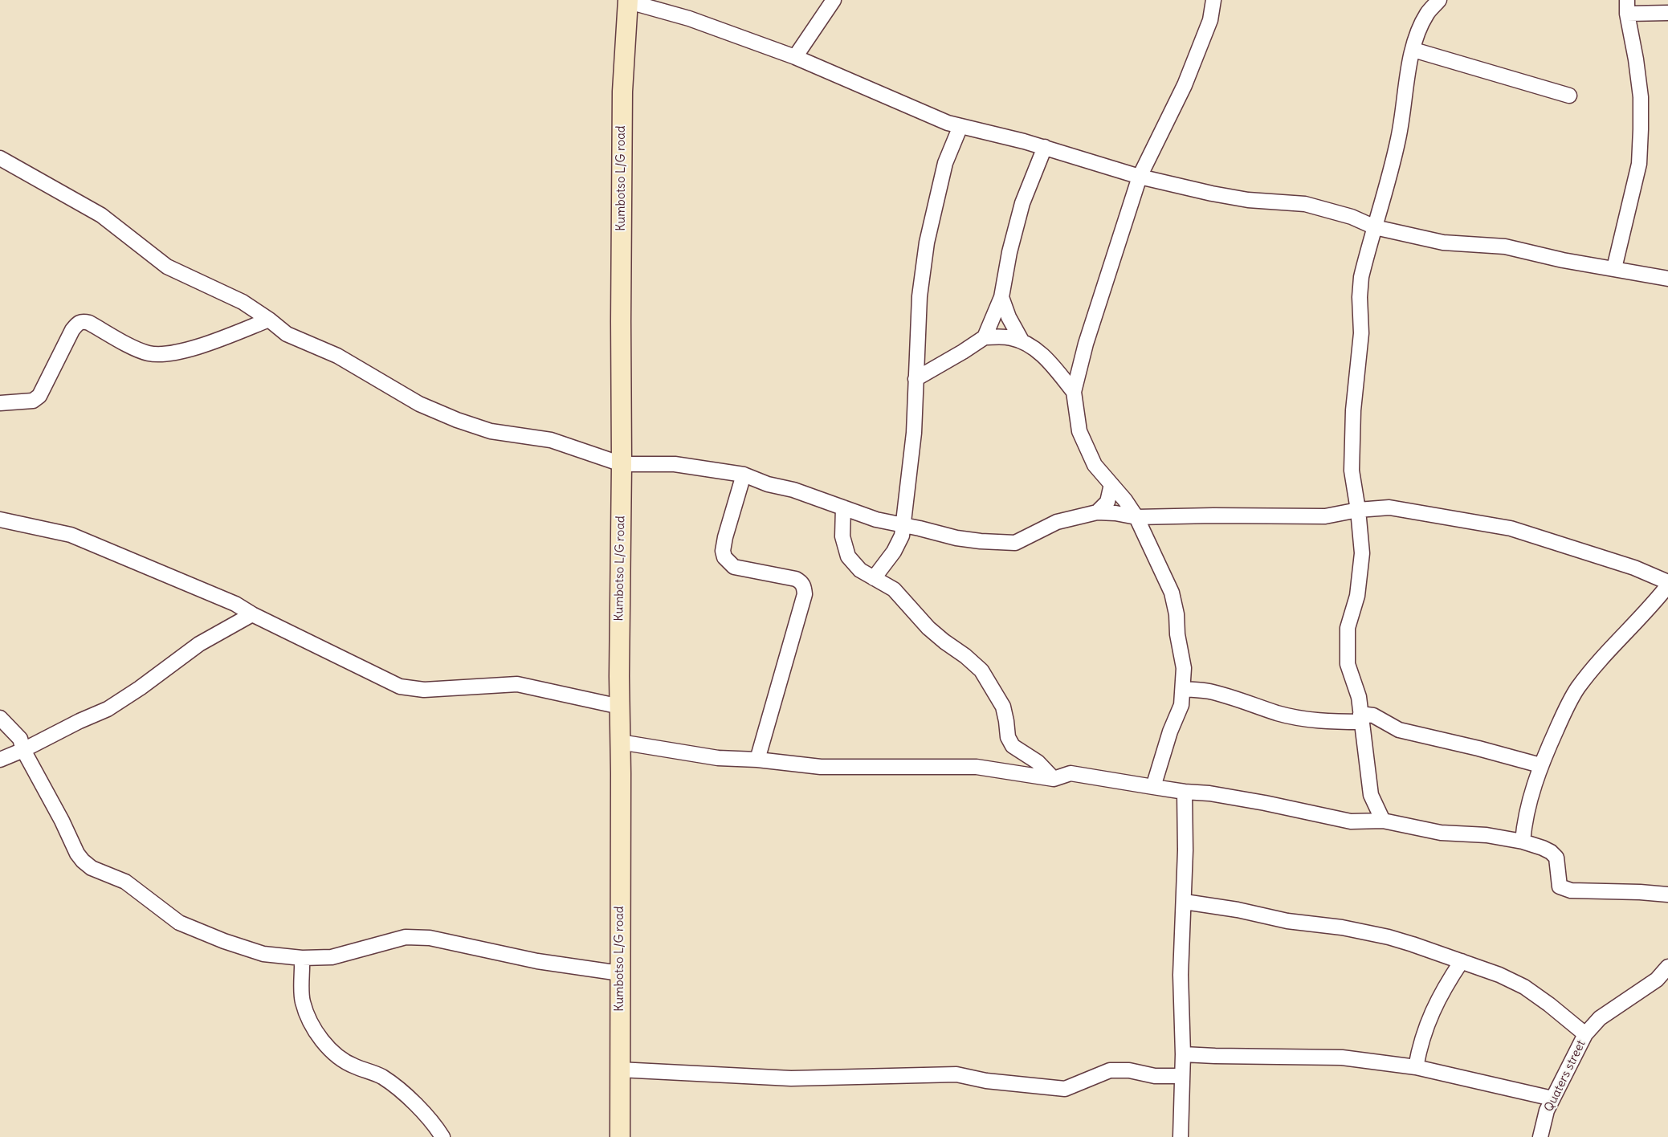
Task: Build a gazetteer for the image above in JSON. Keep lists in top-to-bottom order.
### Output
{
  "streets": {
    "main road": ["Kumbotso L/G road"],
    "street": ["Quaters street"]
  }
}
